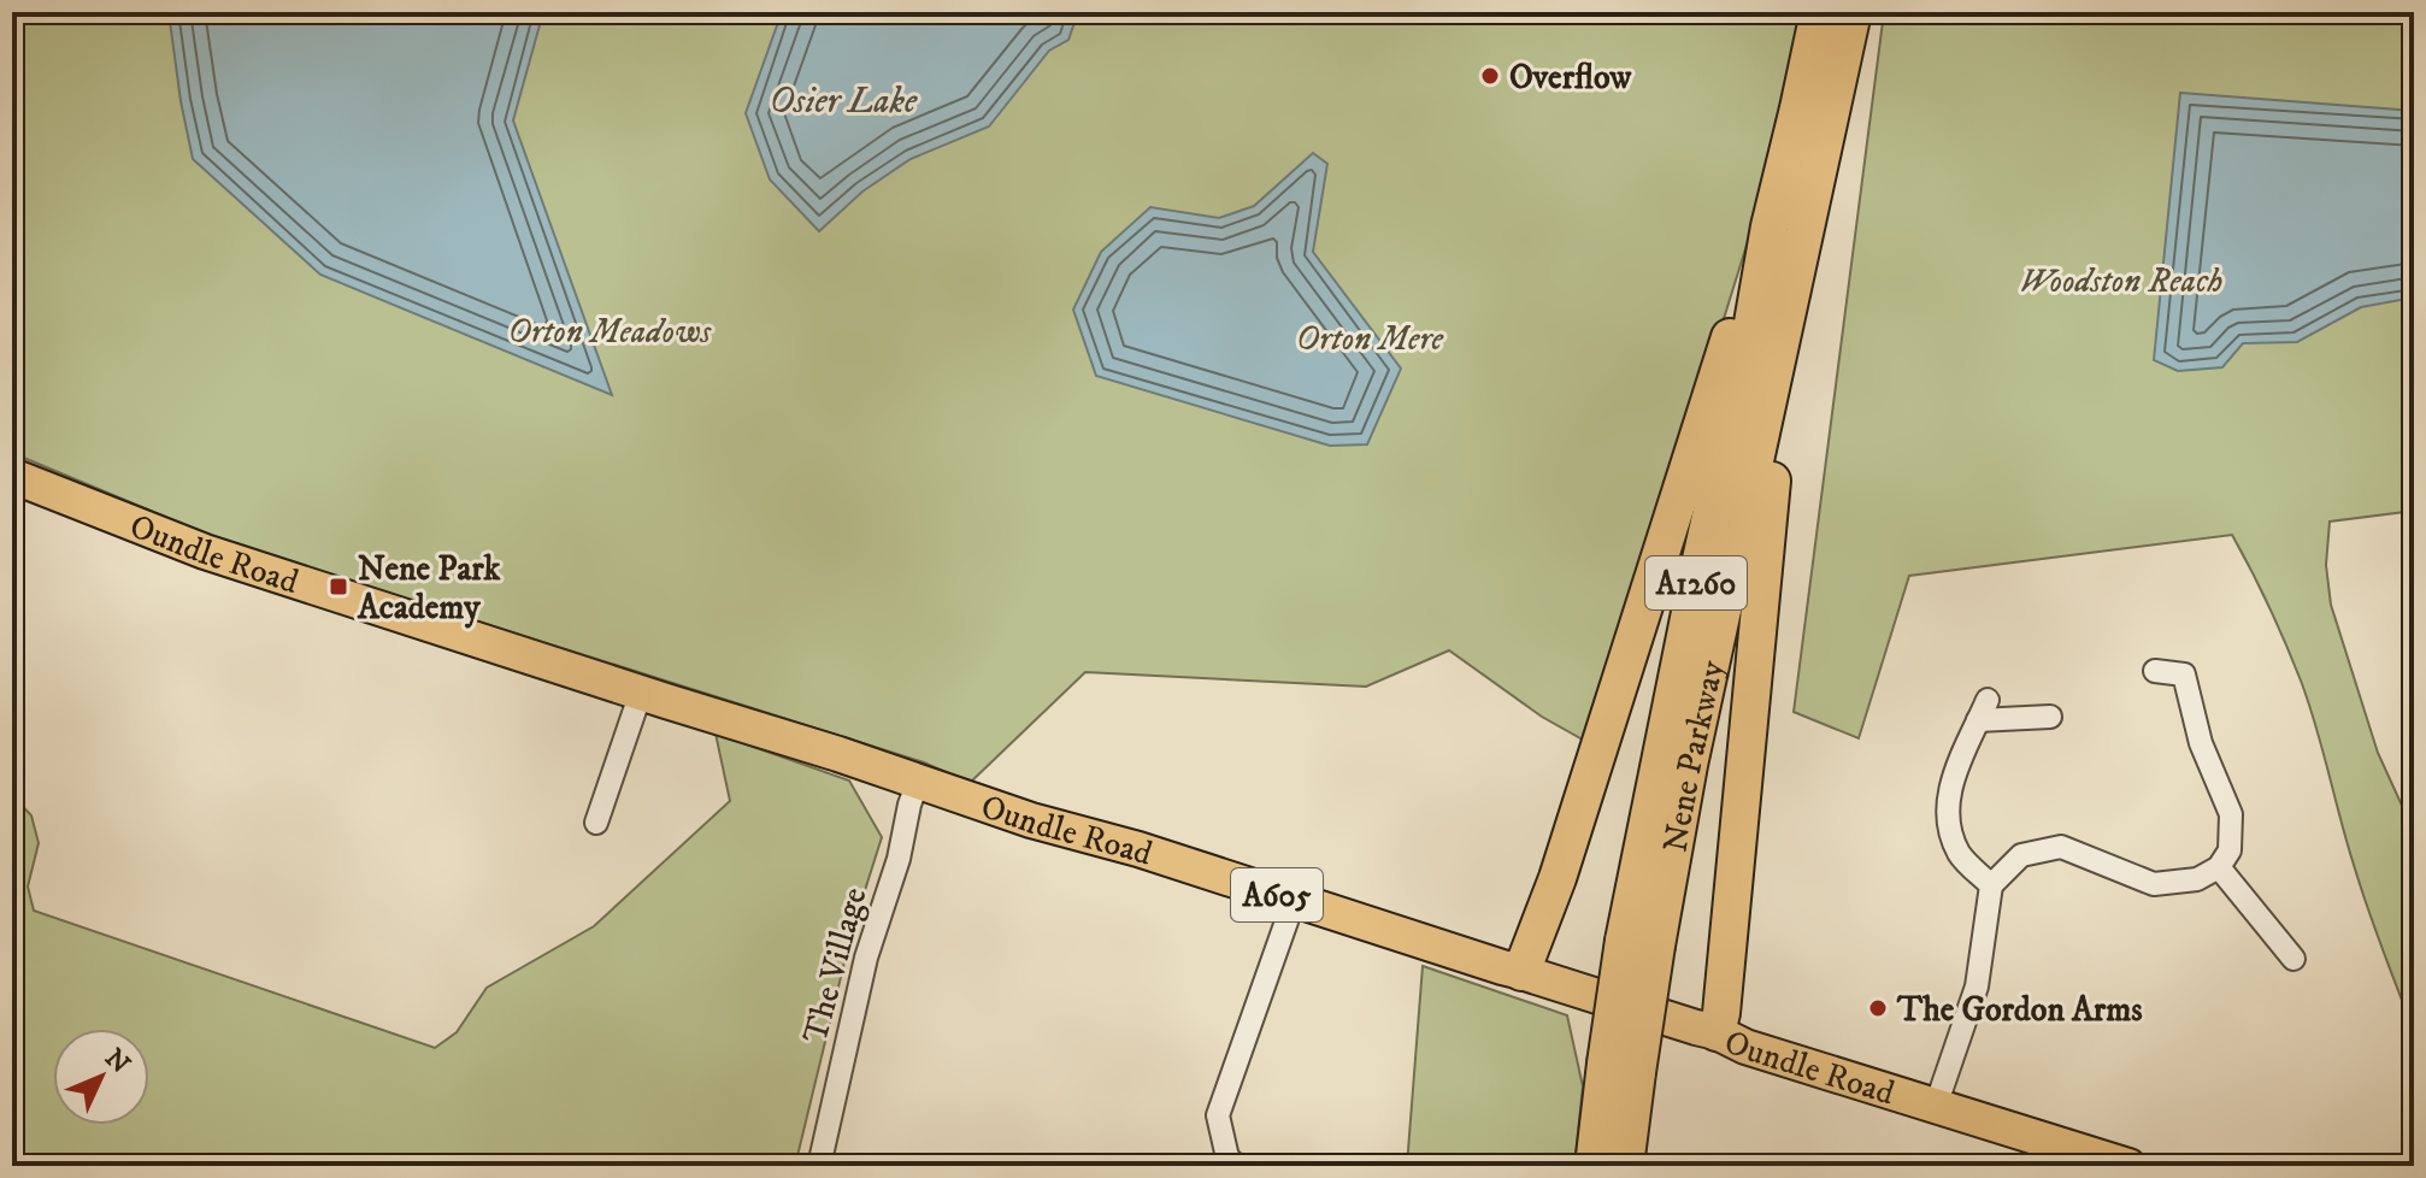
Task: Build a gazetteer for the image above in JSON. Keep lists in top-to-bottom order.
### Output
{
  "streets": {
    "highway": ["A1260", "Nene Parkway"],
    "main road": ["Oundle Road", "A605"],
    "street": ["The Village"]
  },
  "crossings": [
    ["Oundle Road", "The Village"]
  ],
  "water": ["Osier Lake"],
  "parks": ["Woodston Reach", "Orton Meadows", "Orton Mere"],
  "places": {
    "other": ["Overflow", "The Gordon Arms"],
    "transit": ["Nene Park Academy"]
  },
  "north": "top right"
}
